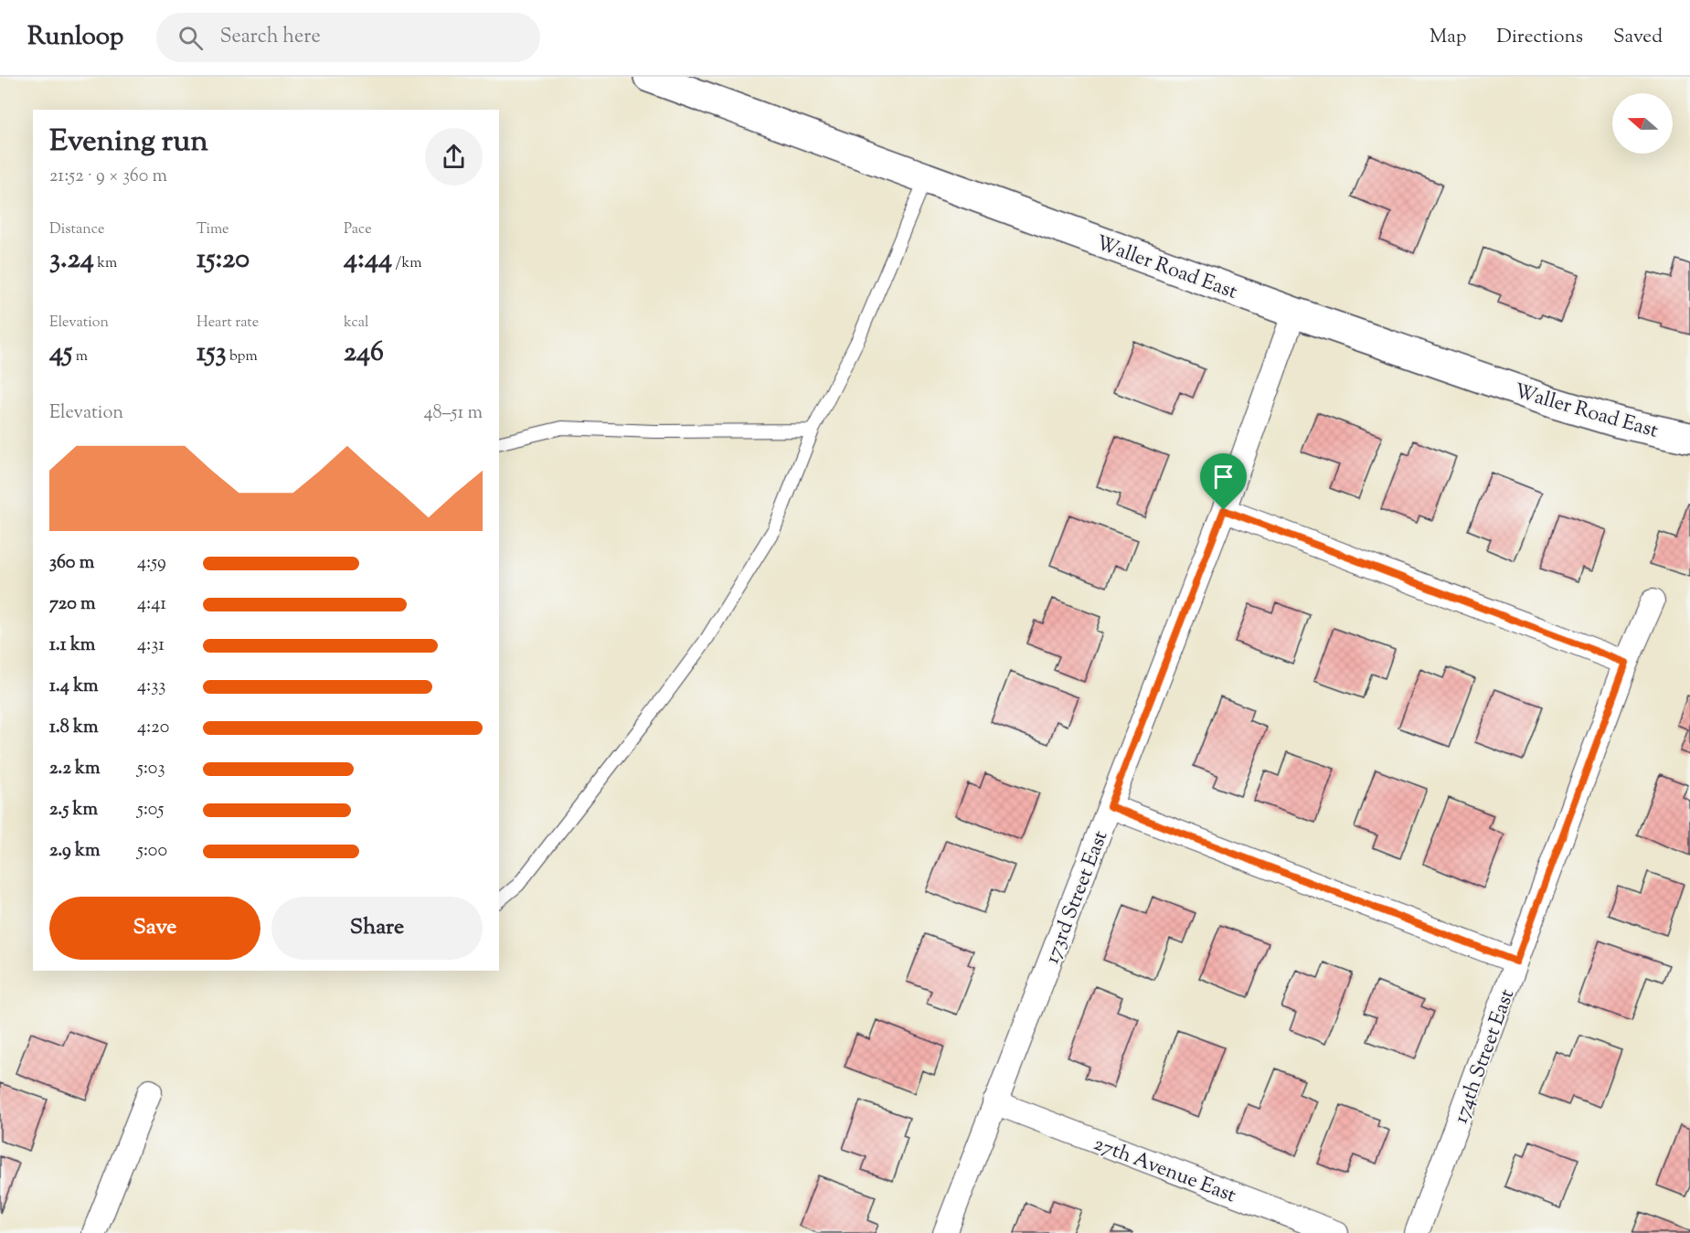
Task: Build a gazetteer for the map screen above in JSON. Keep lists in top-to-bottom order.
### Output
{
  "streets": {
    "street": [
      "Waller Road East",
      "173rd Street East",
      "174th Street East",
      "27th Avenue East"
    ]
  },
  "crossings": [
    ["Waller Road East", "173rd Street East"],
    ["173rd Street East", "27th Avenue East"]
  ],
  "north": "left",
  "page": {
    "header": "Runloop",
    "search": "Search here",
    "nav": ["Map", "Directions", "Saved"],
    "heading": ["Evening run", "21:52 · 9 × 360 m"],
    "stats": [
      ["Distance", "3.24 km"],
      ["Time", "15:20"],
      ["Pace", "4:44 /km"],
      ["Elevation", "45 m"],
      ["Heart rate", "153 bpm"],
      ["kcal", "246"]
    ],
    "chart": ["Elevation", "48–51 m"],
    "list": [
      {
        "name": "360 m",
        "note": "4:59"
      },
      {
        "name": "720 m",
        "note": "4:41"
      },
      {
        "name": "1.1 km",
        "note": "4:31"
      },
      {
        "name": "1.4 km",
        "note": "4:33"
      },
      {
        "name": "1.8 km",
        "note": "4:20"
      },
      {
        "name": "2.2 km",
        "note": "5:03"
      },
      {
        "name": "2.5 km",
        "note": "5:05"
      },
      {
        "name": "2.9 km",
        "note": "5:00"
      }
    ],
    "buttons": ["Save", "Share"]
  }
}
